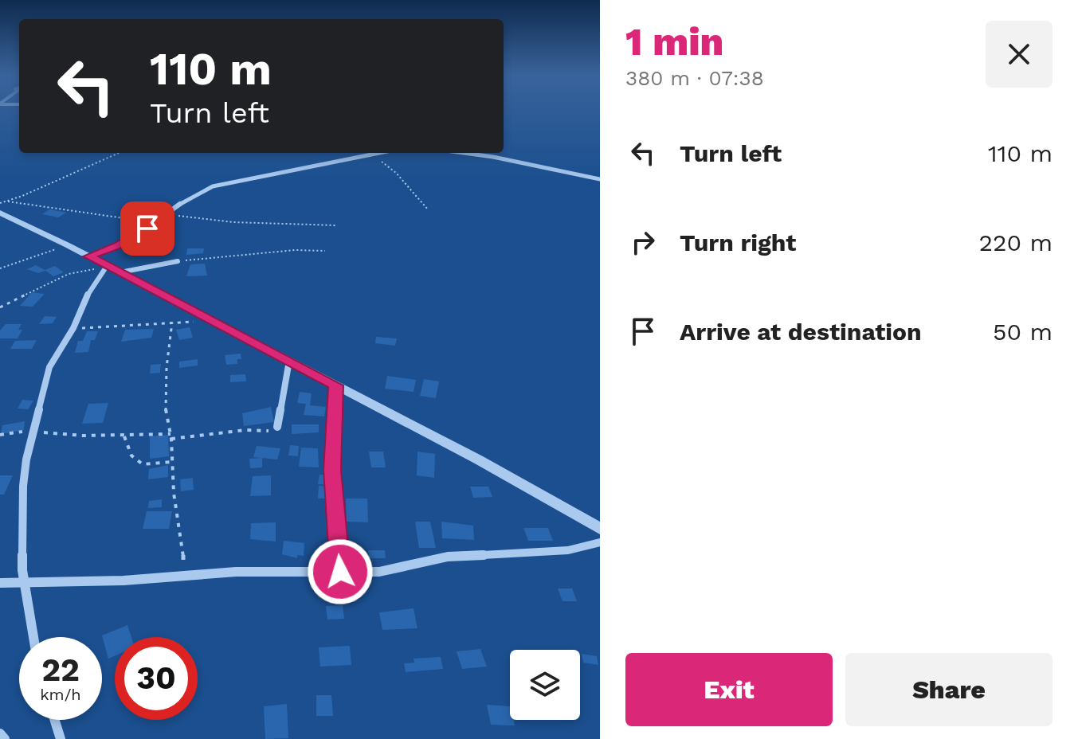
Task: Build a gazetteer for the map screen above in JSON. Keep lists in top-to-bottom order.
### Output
{
  "page": {
    "heading": ["1 min", "380 m · 07:38"],
    "turn": ["110 m", "Turn left"],
    "list": [
      {
        "name": "Turn left",
        "value": "110 m"
      },
      {
        "name": "Turn right",
        "value": "220 m"
      },
      {
        "name": "Arrive at destination",
        "value": "50 m"
      }
    ],
    "speed": "22 km/h",
    "limit": "30",
    "buttons": ["Exit", "Share"]
  }
}
